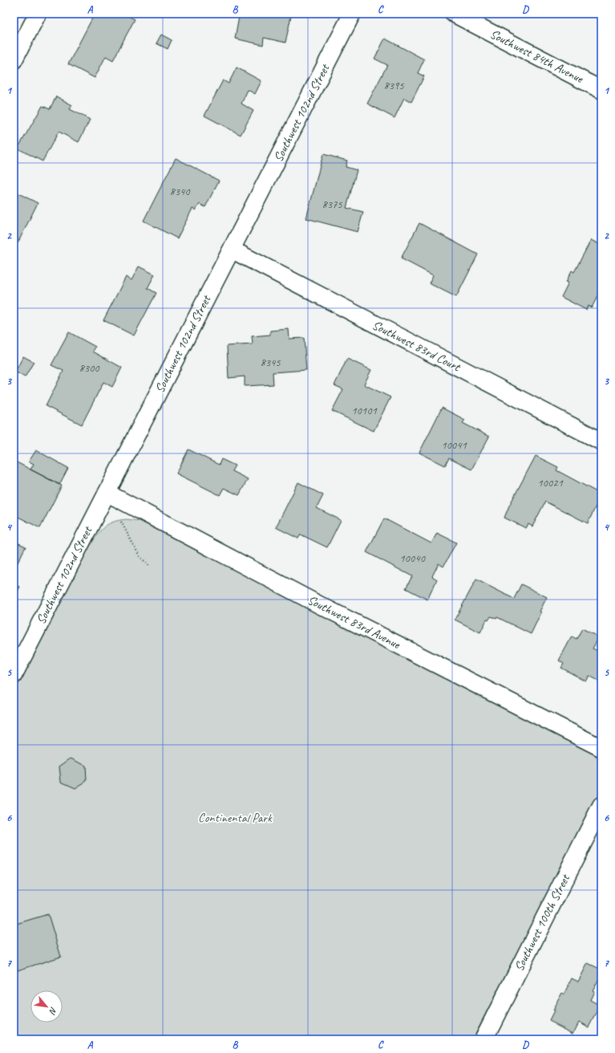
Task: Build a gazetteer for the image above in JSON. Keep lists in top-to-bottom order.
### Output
{
  "streets": {
    "street": [
      "Southwest 84th Avenue",
      "Southwest 102nd Street",
      "Southwest 83rd Court",
      "Southwest 83rd Avenue",
      "Southwest 100th Street"
    ]
  },
  "crossings": [
    ["Southwest 102nd Street", "Southwest 83rd Court"],
    ["Southwest 102nd Street", "Southwest 83rd Avenue"]
  ],
  "parks": ["Continental Park"],
  "house_numbers": [
    "8395",
    "8340",
    "8375",
    "8345",
    "8300",
    "10101",
    "10041",
    "10021",
    "10040"
  ],
  "north": "bottom right",
  "grid": {
    "columns": [
      "A",
      "B",
      "C",
      "D"
    ],
    "rows": [
      "1",
      "2",
      "3",
      "4",
      "5",
      "6",
      "7"
    ]
  }
}
